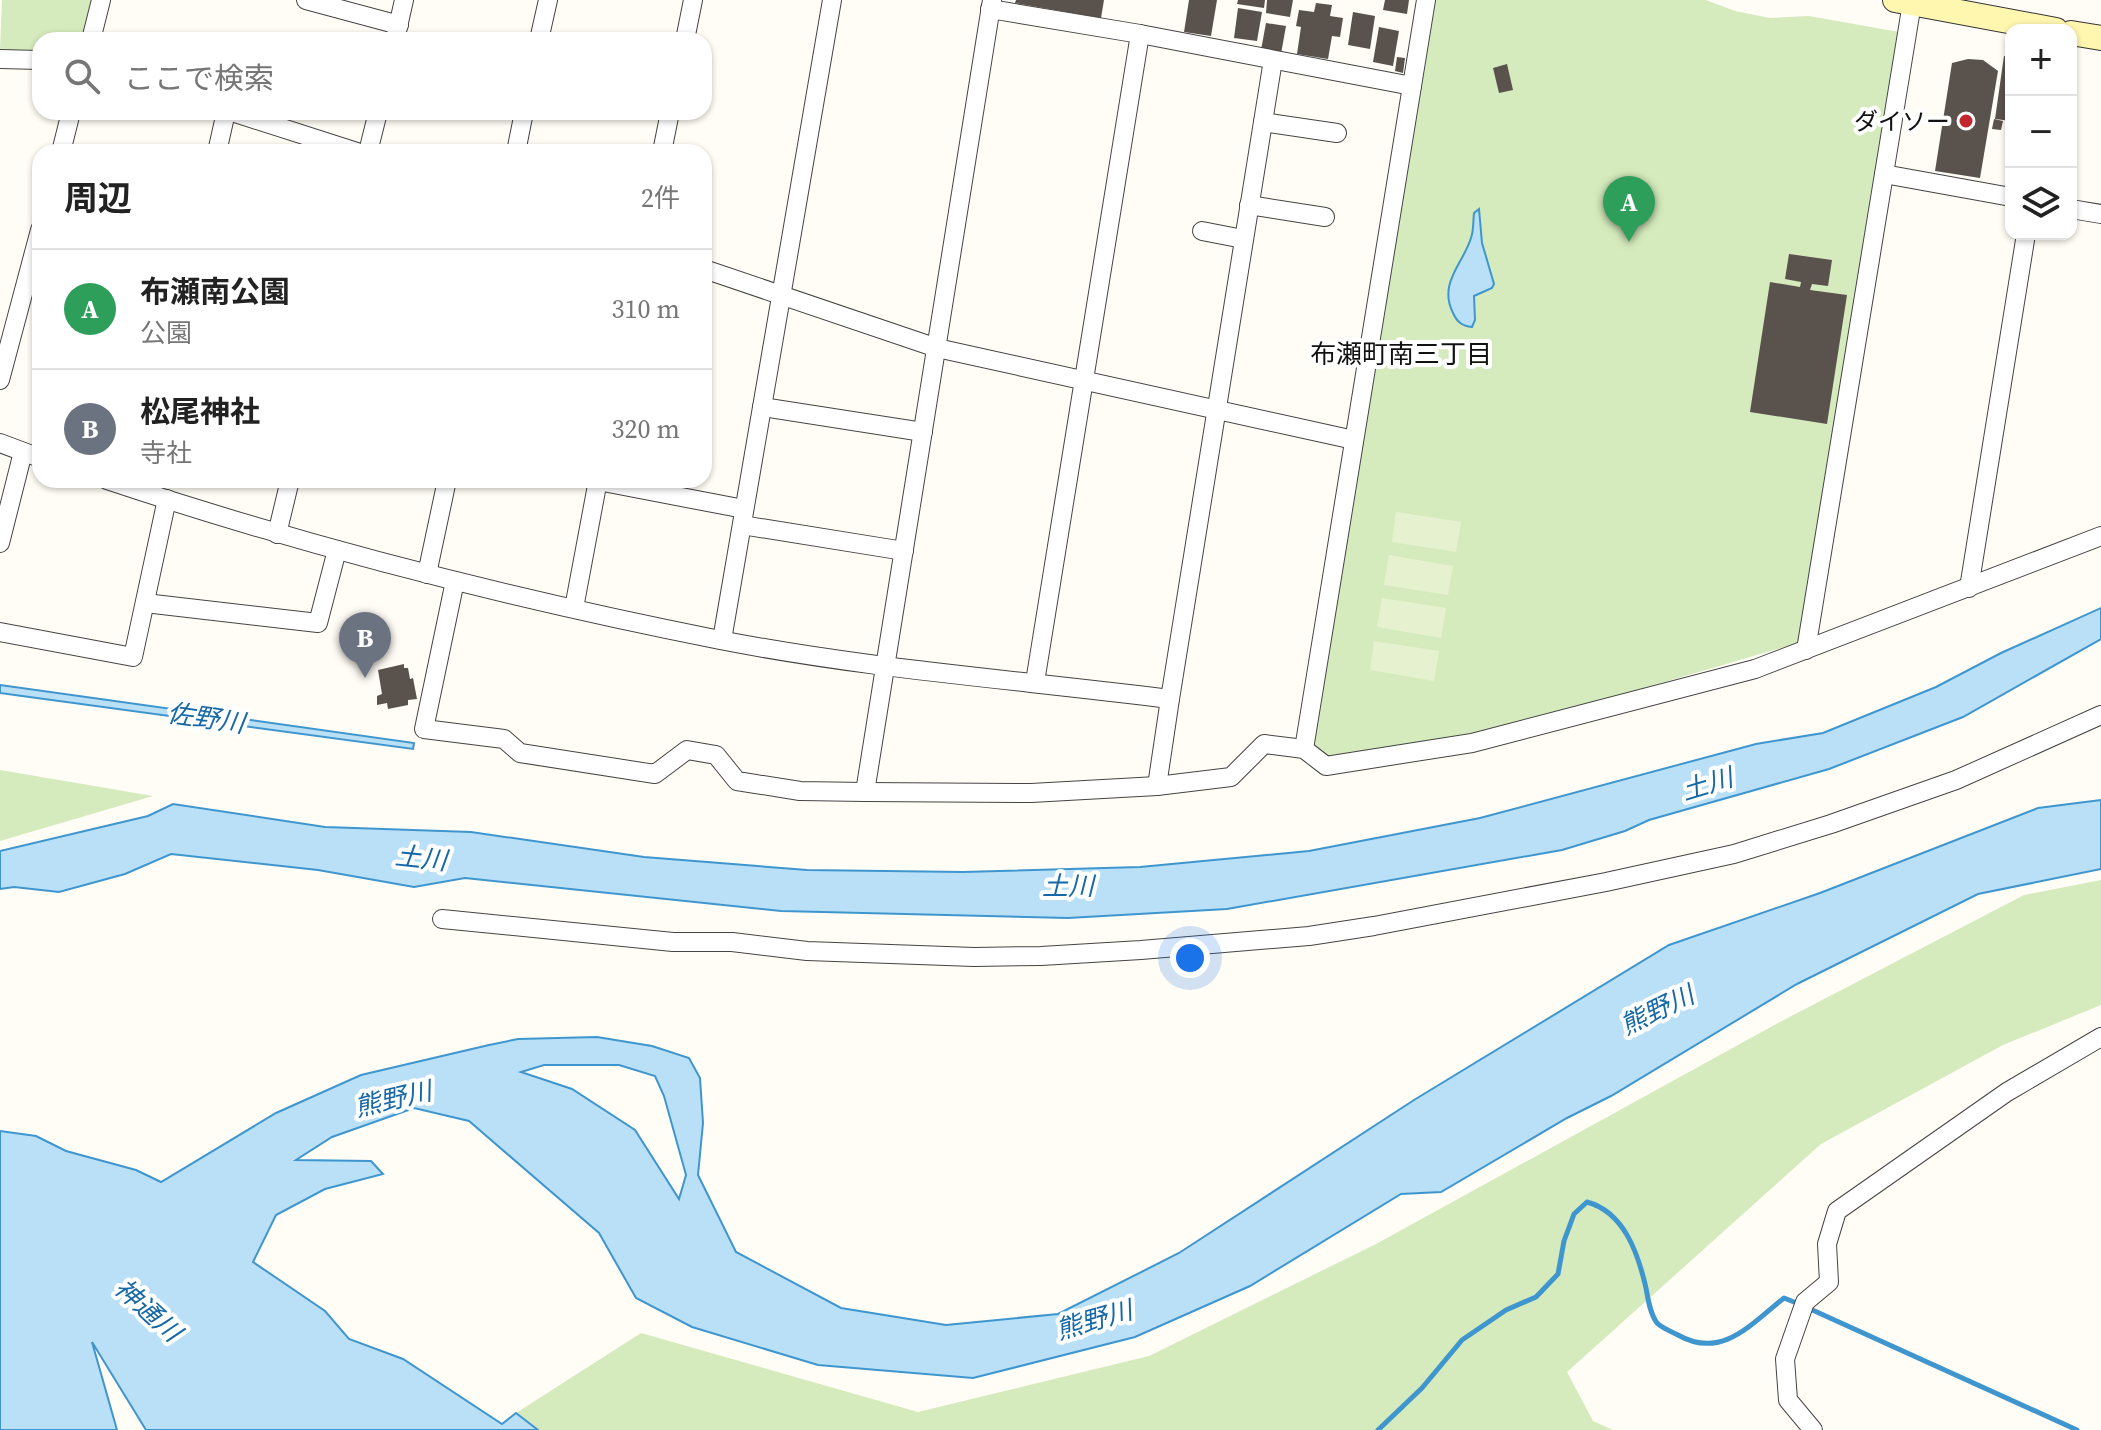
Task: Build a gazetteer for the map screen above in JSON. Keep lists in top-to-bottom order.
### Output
{
  "districts": ["布瀬町南三丁目"],
  "water": [
    "佐野川",
    "土川",
    "熊野川",
    "神通川"
  ],
  "places": ["ダイソー"],
  "page": {
    "map_buttons": ["+", "−"],
    "search": "ここで検索",
    "heading": ["周辺", "2件"],
    "pins": ["A", "B"],
    "list": [
      {
        "mark": "A",
        "name": "布瀬南公園",
        "note": "公園",
        "value": "310 m"
      },
      {
        "mark": "B",
        "name": "松尾神社",
        "note": "寺社",
        "value": "320 m"
      }
    ]
  }
}
